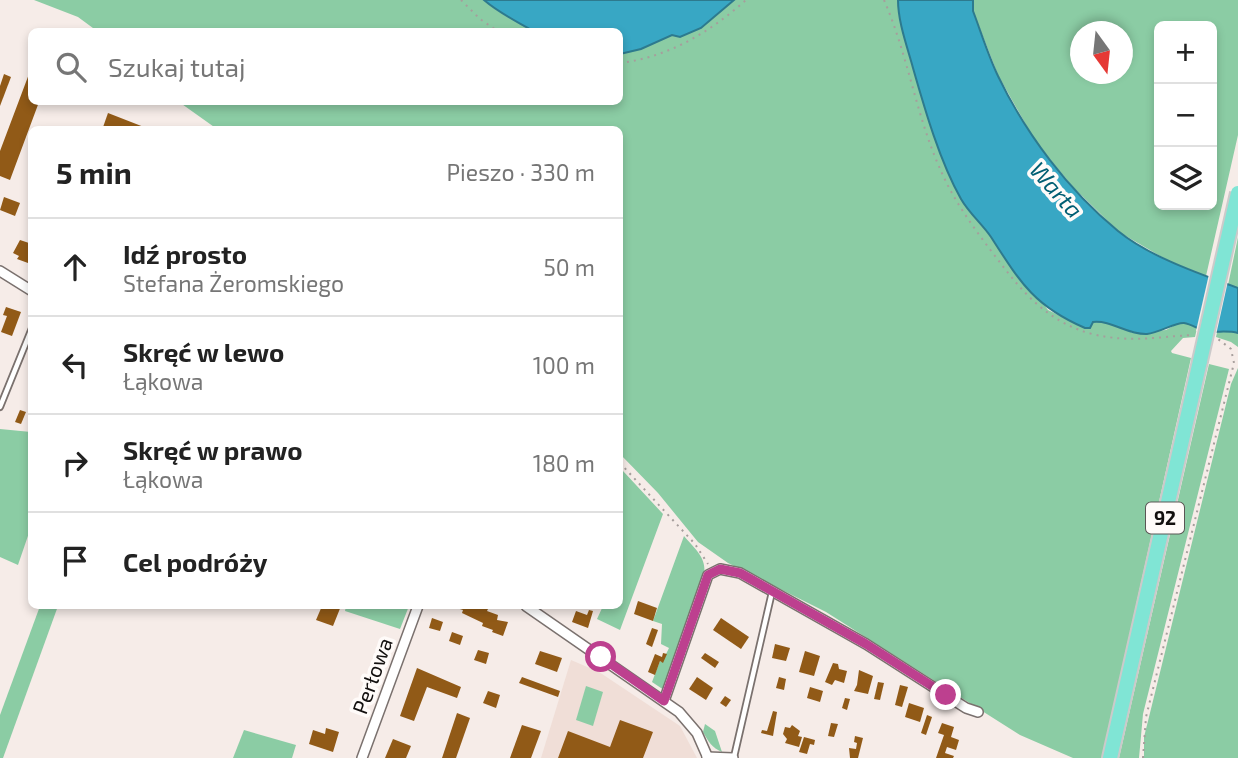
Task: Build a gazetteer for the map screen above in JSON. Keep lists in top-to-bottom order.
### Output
{
  "streets": {
    "main road": ["92"],
    "street": ["Perłowa"]
  },
  "water": ["Warta"],
  "north": "bottom",
  "page": {
    "map_buttons": ["+", "−"],
    "search": "Szukaj tutaj",
    "heading": ["5 min", "Pieszo · 330 m"],
    "list": [
      ["Idź prosto", "Stefana Żeromskiego", "50 m"],
      ["Skręć w lewo", "Łąkowa", "100 m"],
      ["Skręć w prawo", "Łąkowa", "180 m"],
      "Cel podróży"
    ]
  }
}
